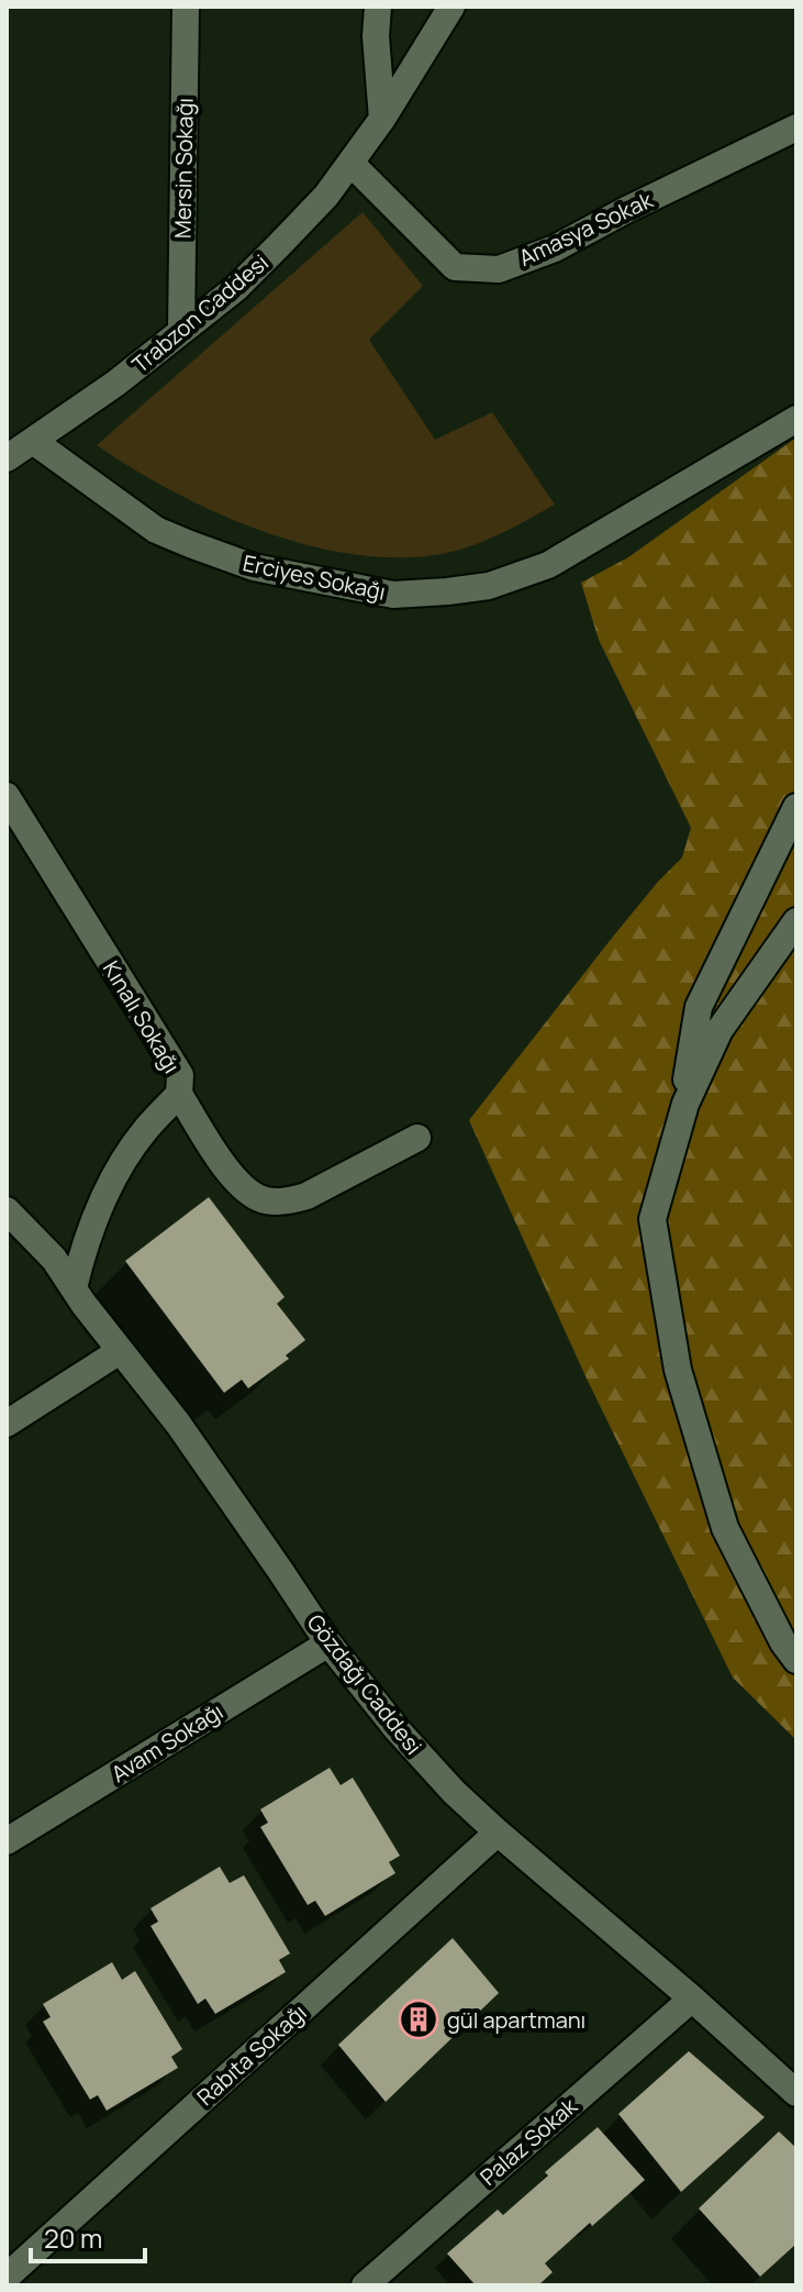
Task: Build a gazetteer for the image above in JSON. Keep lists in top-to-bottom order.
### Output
{
  "streets": {
    "street": [
      "Mersin Sokağı",
      "Amasya Sokak",
      "Trabzon Caddesi",
      "Erciyes Sokağı",
      "Kınalı Sokağı",
      "Gözdağı Caddesi",
      "Avam Sokağı",
      "Rabıta Sokağı",
      "Palaz Sokak"
    ]
  },
  "crossings": [
    ["Mersin Sokağı", "Trabzon Caddesi"],
    ["Amasya Sokak", "Trabzon Caddesi"],
    ["Trabzon Caddesi", "Erciyes Sokağı"],
    ["Kınalı Sokağı", "Gözdağı Caddesi"],
    ["Gözdağı Caddesi", "Avam Sokağı"],
    ["Gözdağı Caddesi", "Rabıta Sokağı"],
    ["Gözdağı Caddesi", "Palaz Sokak"]
  ],
  "places": {
    "building": ["gül apartmanı"]
  },
  "scale_bar": "20 m"
}
